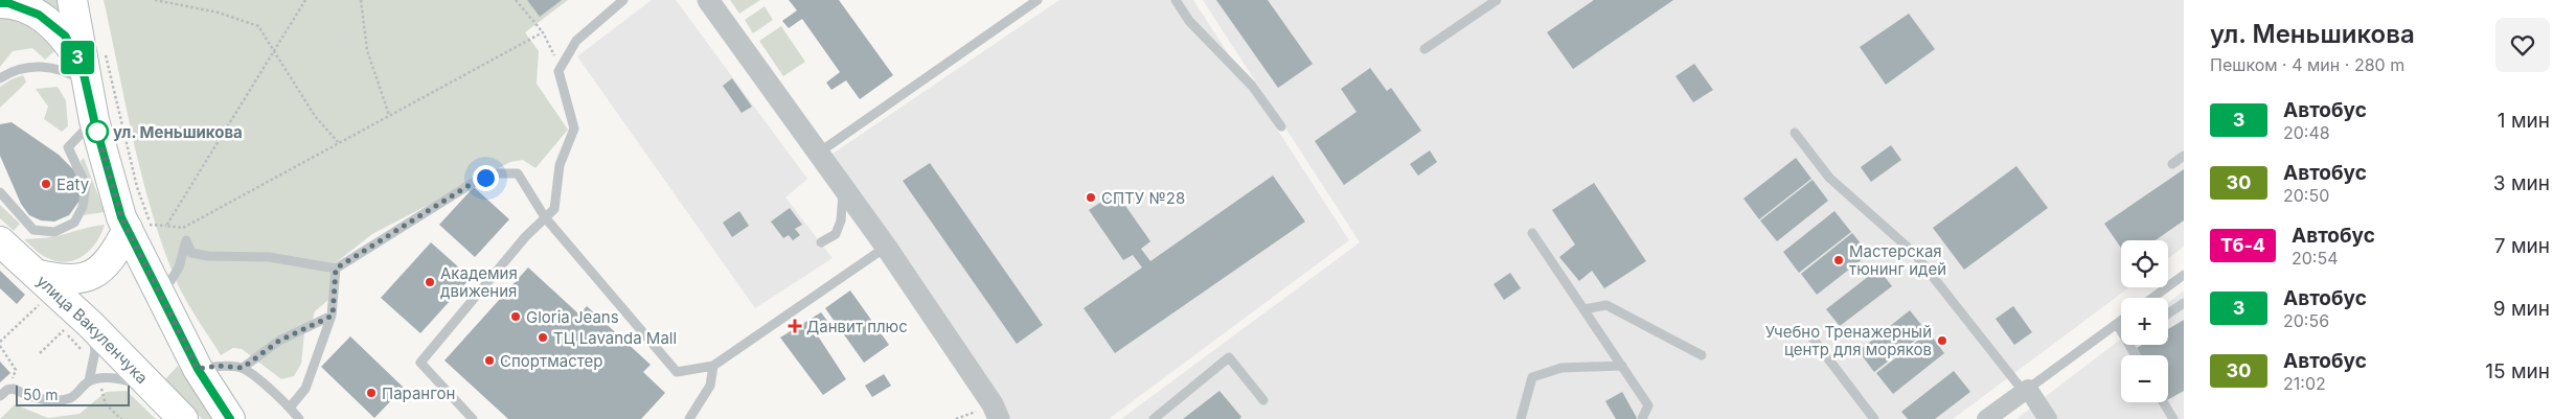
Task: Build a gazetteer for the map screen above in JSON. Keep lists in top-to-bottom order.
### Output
{
  "streets": {
    "main road": ["улица Вакуленчука"]
  },
  "places": {
    "other": [
      "ул. Меньшикова",
      "Eaty",
      "СПТУ №28",
      "Мастерская тюнинг идей",
      "Академия движения",
      "Gloria Jeans",
      "ТЦ Lavanda Mall",
      "Учебно Тренажерный центр для моряков",
      "Спортмастер",
      "Парангон"
    ],
    "health": ["Данвит плюс"]
  },
  "lines": ["bus line 3"],
  "scale_bar": "50 m",
  "page": {
    "on_map": "3",
    "heading": ["ул. Меньшикова", "Пешком · 4 мин · 280 m"],
    "list": [
      {
        "mark": "3",
        "name": "Автобус",
        "note": "20:48",
        "value": "1 мин"
      },
      {
        "mark": "30",
        "name": "Автобус",
        "note": "20:50",
        "value": "3 мин"
      },
      {
        "mark": "Тб-4",
        "name": "Автобус",
        "note": "20:54",
        "value": "7 мин"
      },
      {
        "mark": "3",
        "name": "Автобус",
        "note": "20:56",
        "value": "9 мин"
      },
      {
        "mark": "30",
        "name": "Автобус",
        "note": "21:02",
        "value": "15 мин"
      }
    ],
    "map_buttons": ["+", "−"],
    "scale": "50 m"
  }
}
